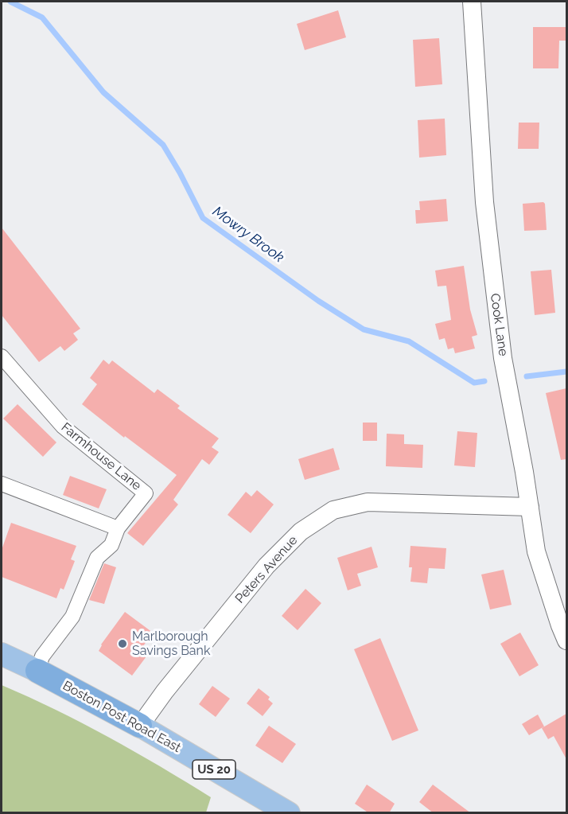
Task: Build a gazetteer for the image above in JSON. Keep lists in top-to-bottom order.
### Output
{
  "streets": {
    "highway": ["Boston Post Road East", "US 20"],
    "street": ["Cook Lane", "Farmhouse Lane", "Peters Avenue"]
  },
  "crossings": [
    ["Cook Lane", "Peters Avenue"],
    ["Peters Avenue", "Boston Post Road East"]
  ],
  "water": ["Mowry Brook"],
  "places": ["Marlborough Savings Bank"]
}
